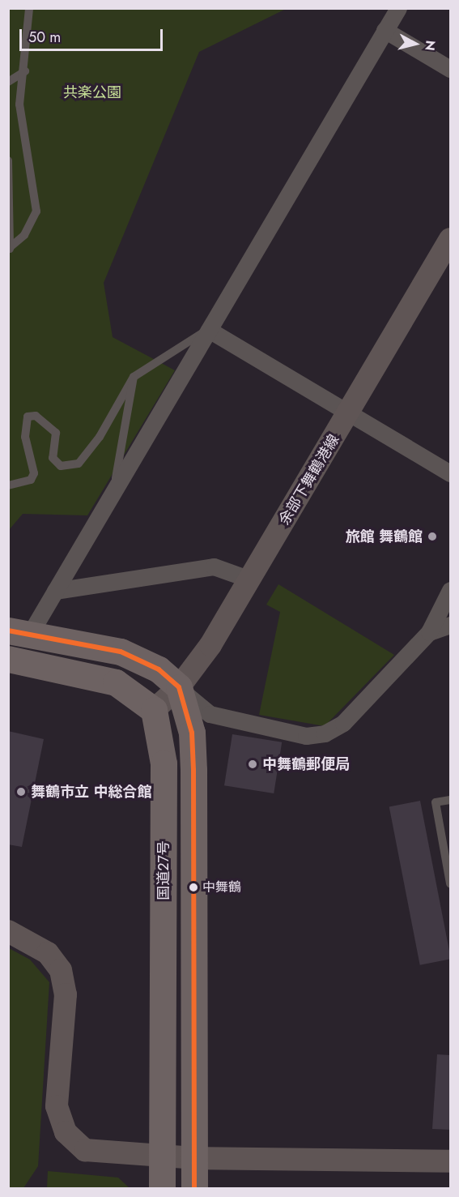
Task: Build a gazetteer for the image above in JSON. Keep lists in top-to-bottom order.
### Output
{
  "streets": {
    "highway": ["国道27号"],
    "street": ["余部下舞鶴港線"]
  },
  "crossings": [
    ["余部下舞鶴港線", "国道27号"]
  ],
  "parks": ["共楽公園"],
  "places": [
    "旅館 舞鶴館",
    "中舞鶴郵便局",
    "舞鶴市立 中総合館",
    "中舞鶴"
  ],
  "scale_bar": "50 m",
  "north": "right"
}
